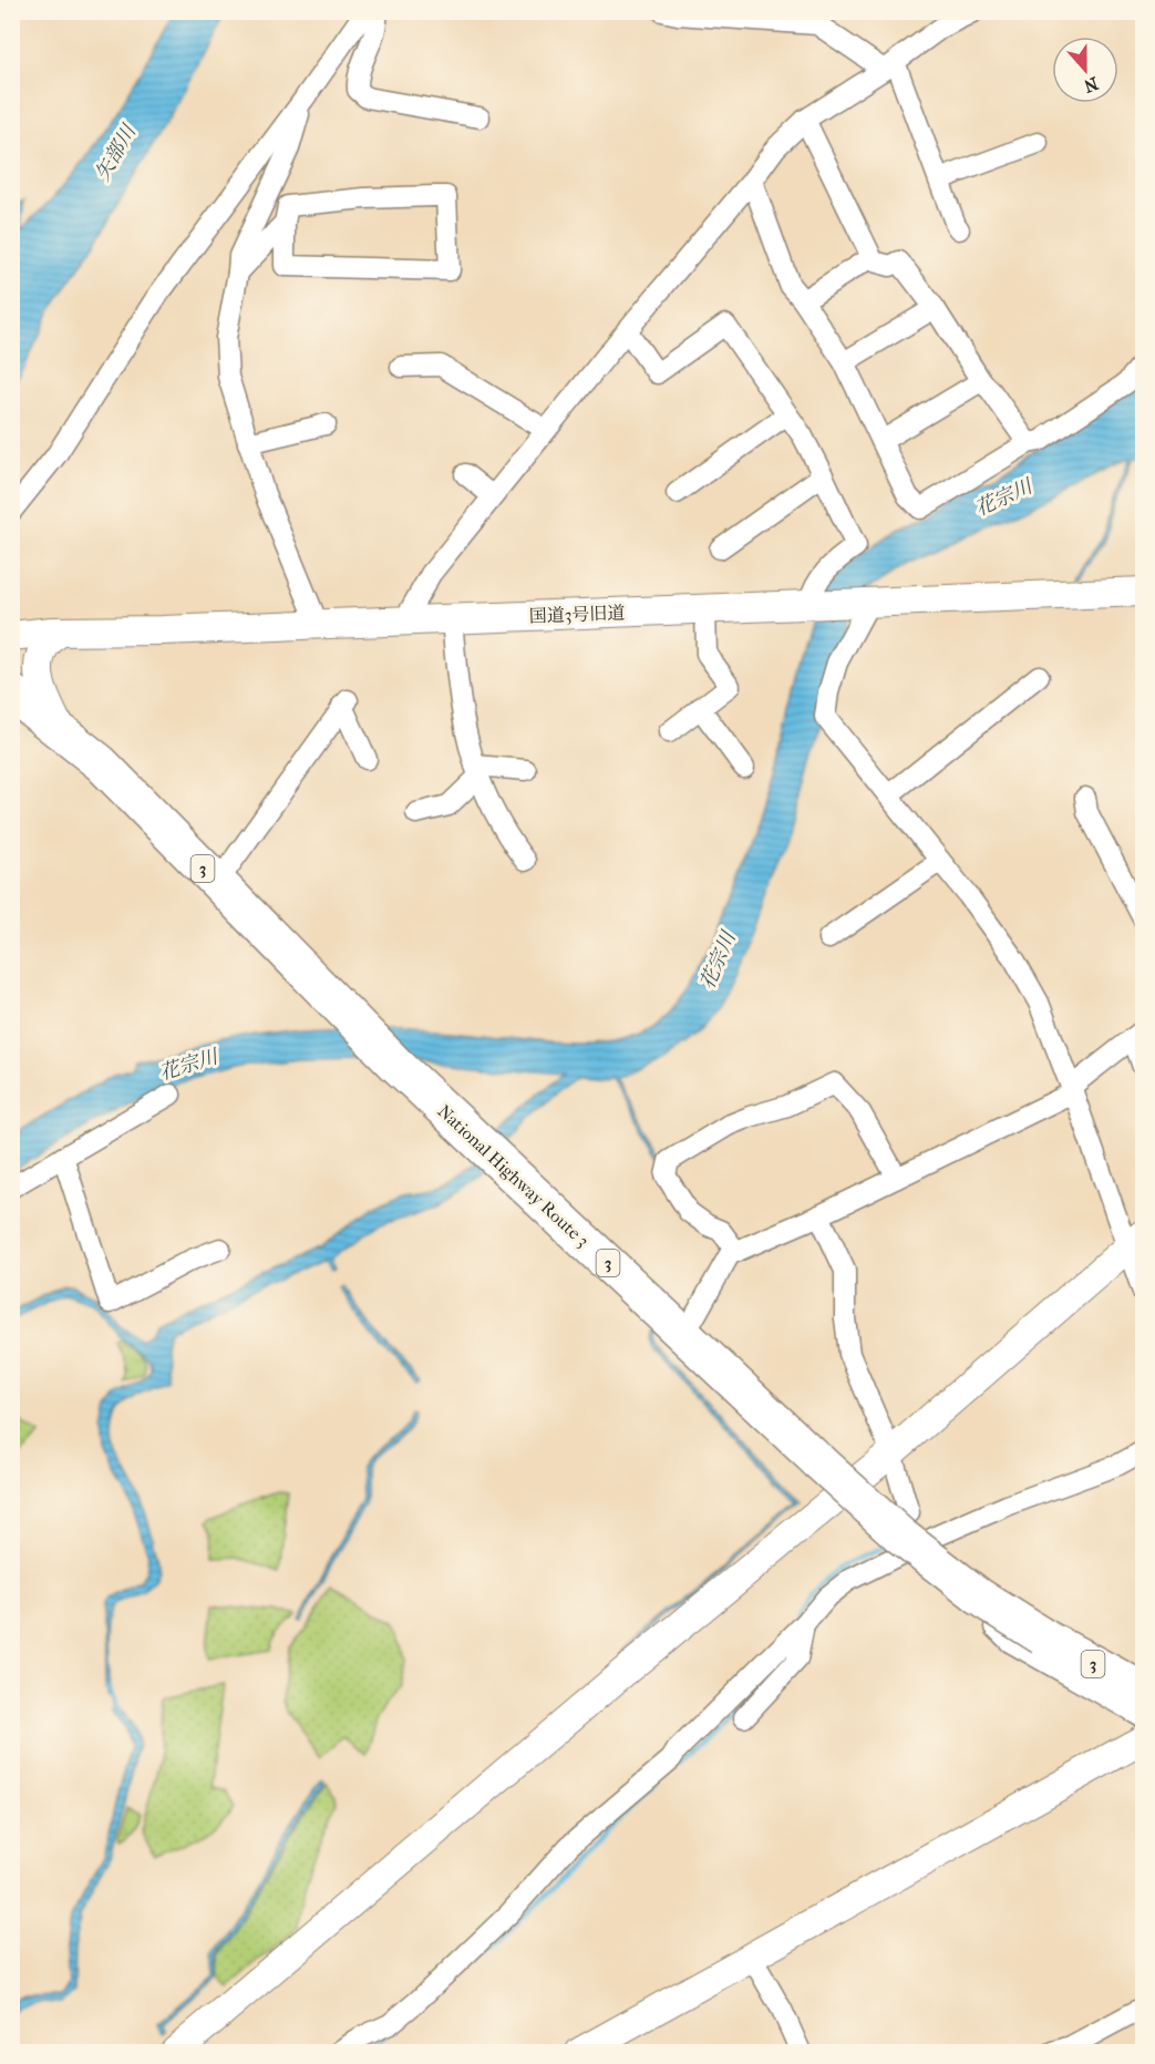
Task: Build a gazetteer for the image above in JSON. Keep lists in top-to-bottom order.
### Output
{
  "streets": {
    "highway": ["3", "National Highway Route 3"],
    "street": ["国道3号旧道"]
  },
  "water": ["矢部川", "花宗川"],
  "north": "bottom"
}
